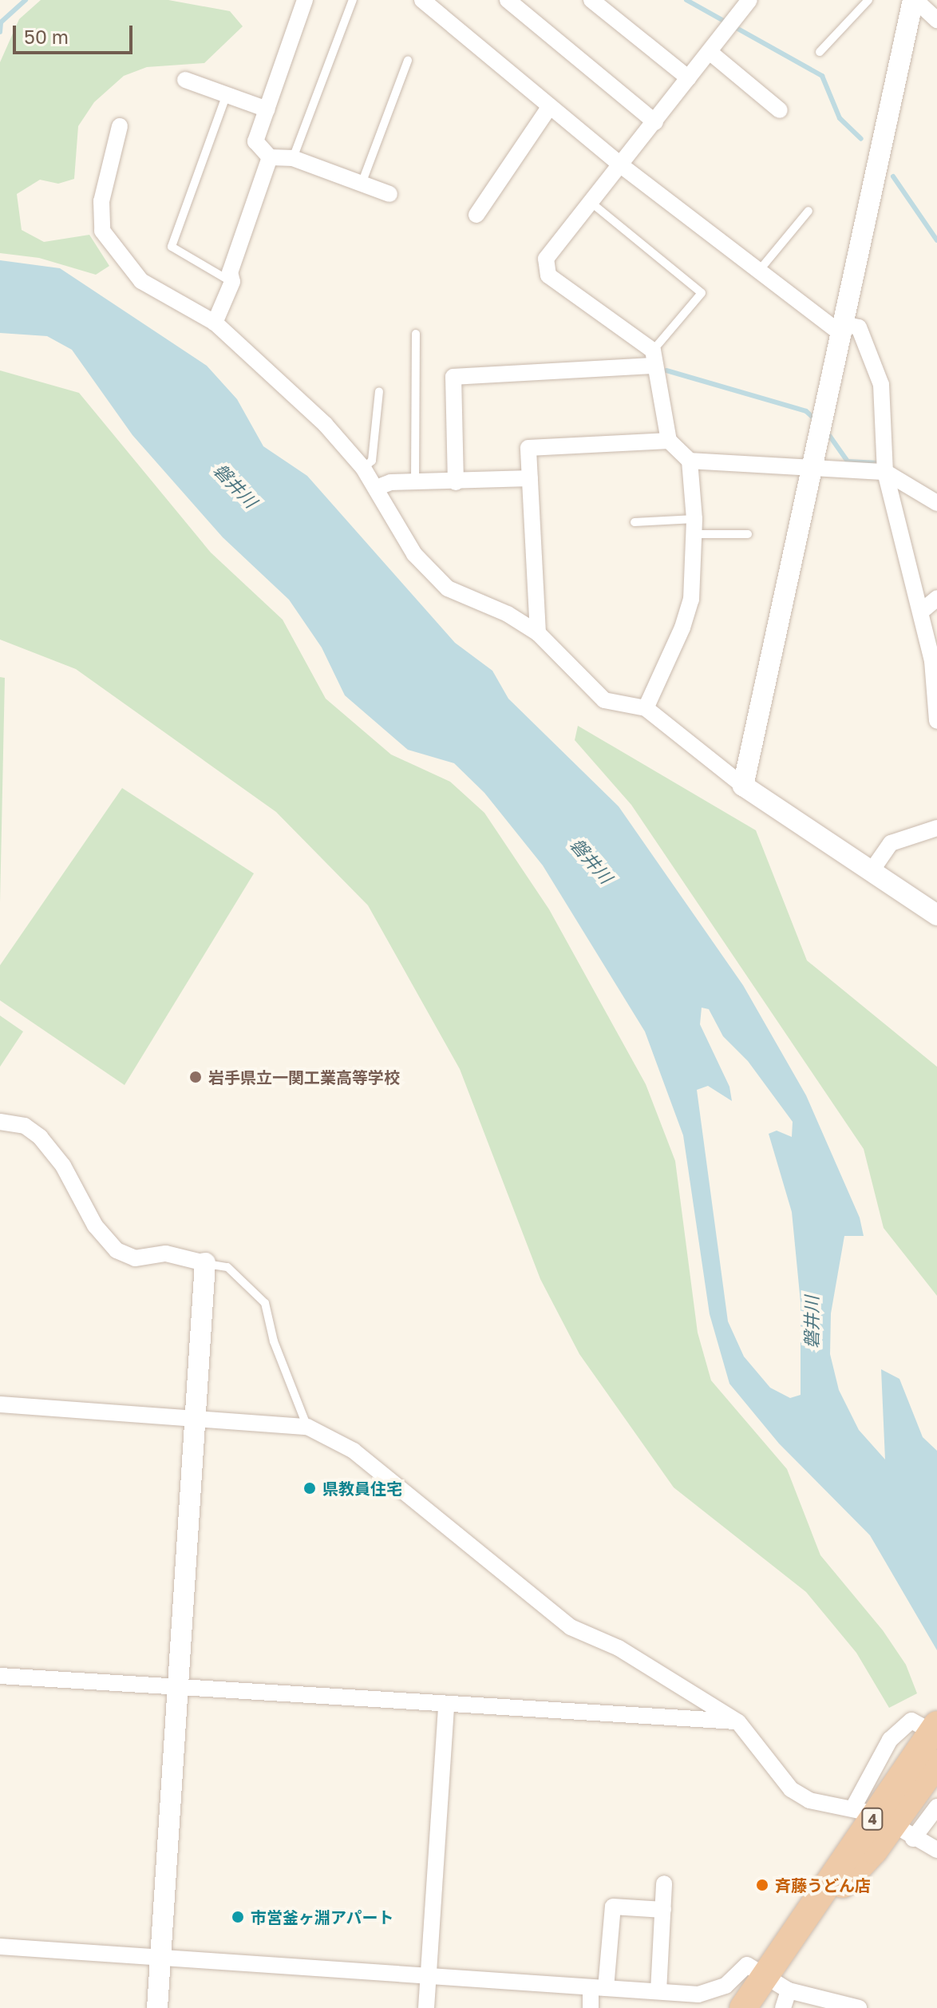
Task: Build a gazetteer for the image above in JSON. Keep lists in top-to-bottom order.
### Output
{
  "streets": {
    "highway": ["4"]
  },
  "water": ["磐井川"],
  "places": [
    "岩手県立一関工業高等学校",
    "県教員住宅",
    "斉藤うどん店",
    "市営釜ヶ淵アパート"
  ],
  "scale_bar": "50 m"
}
